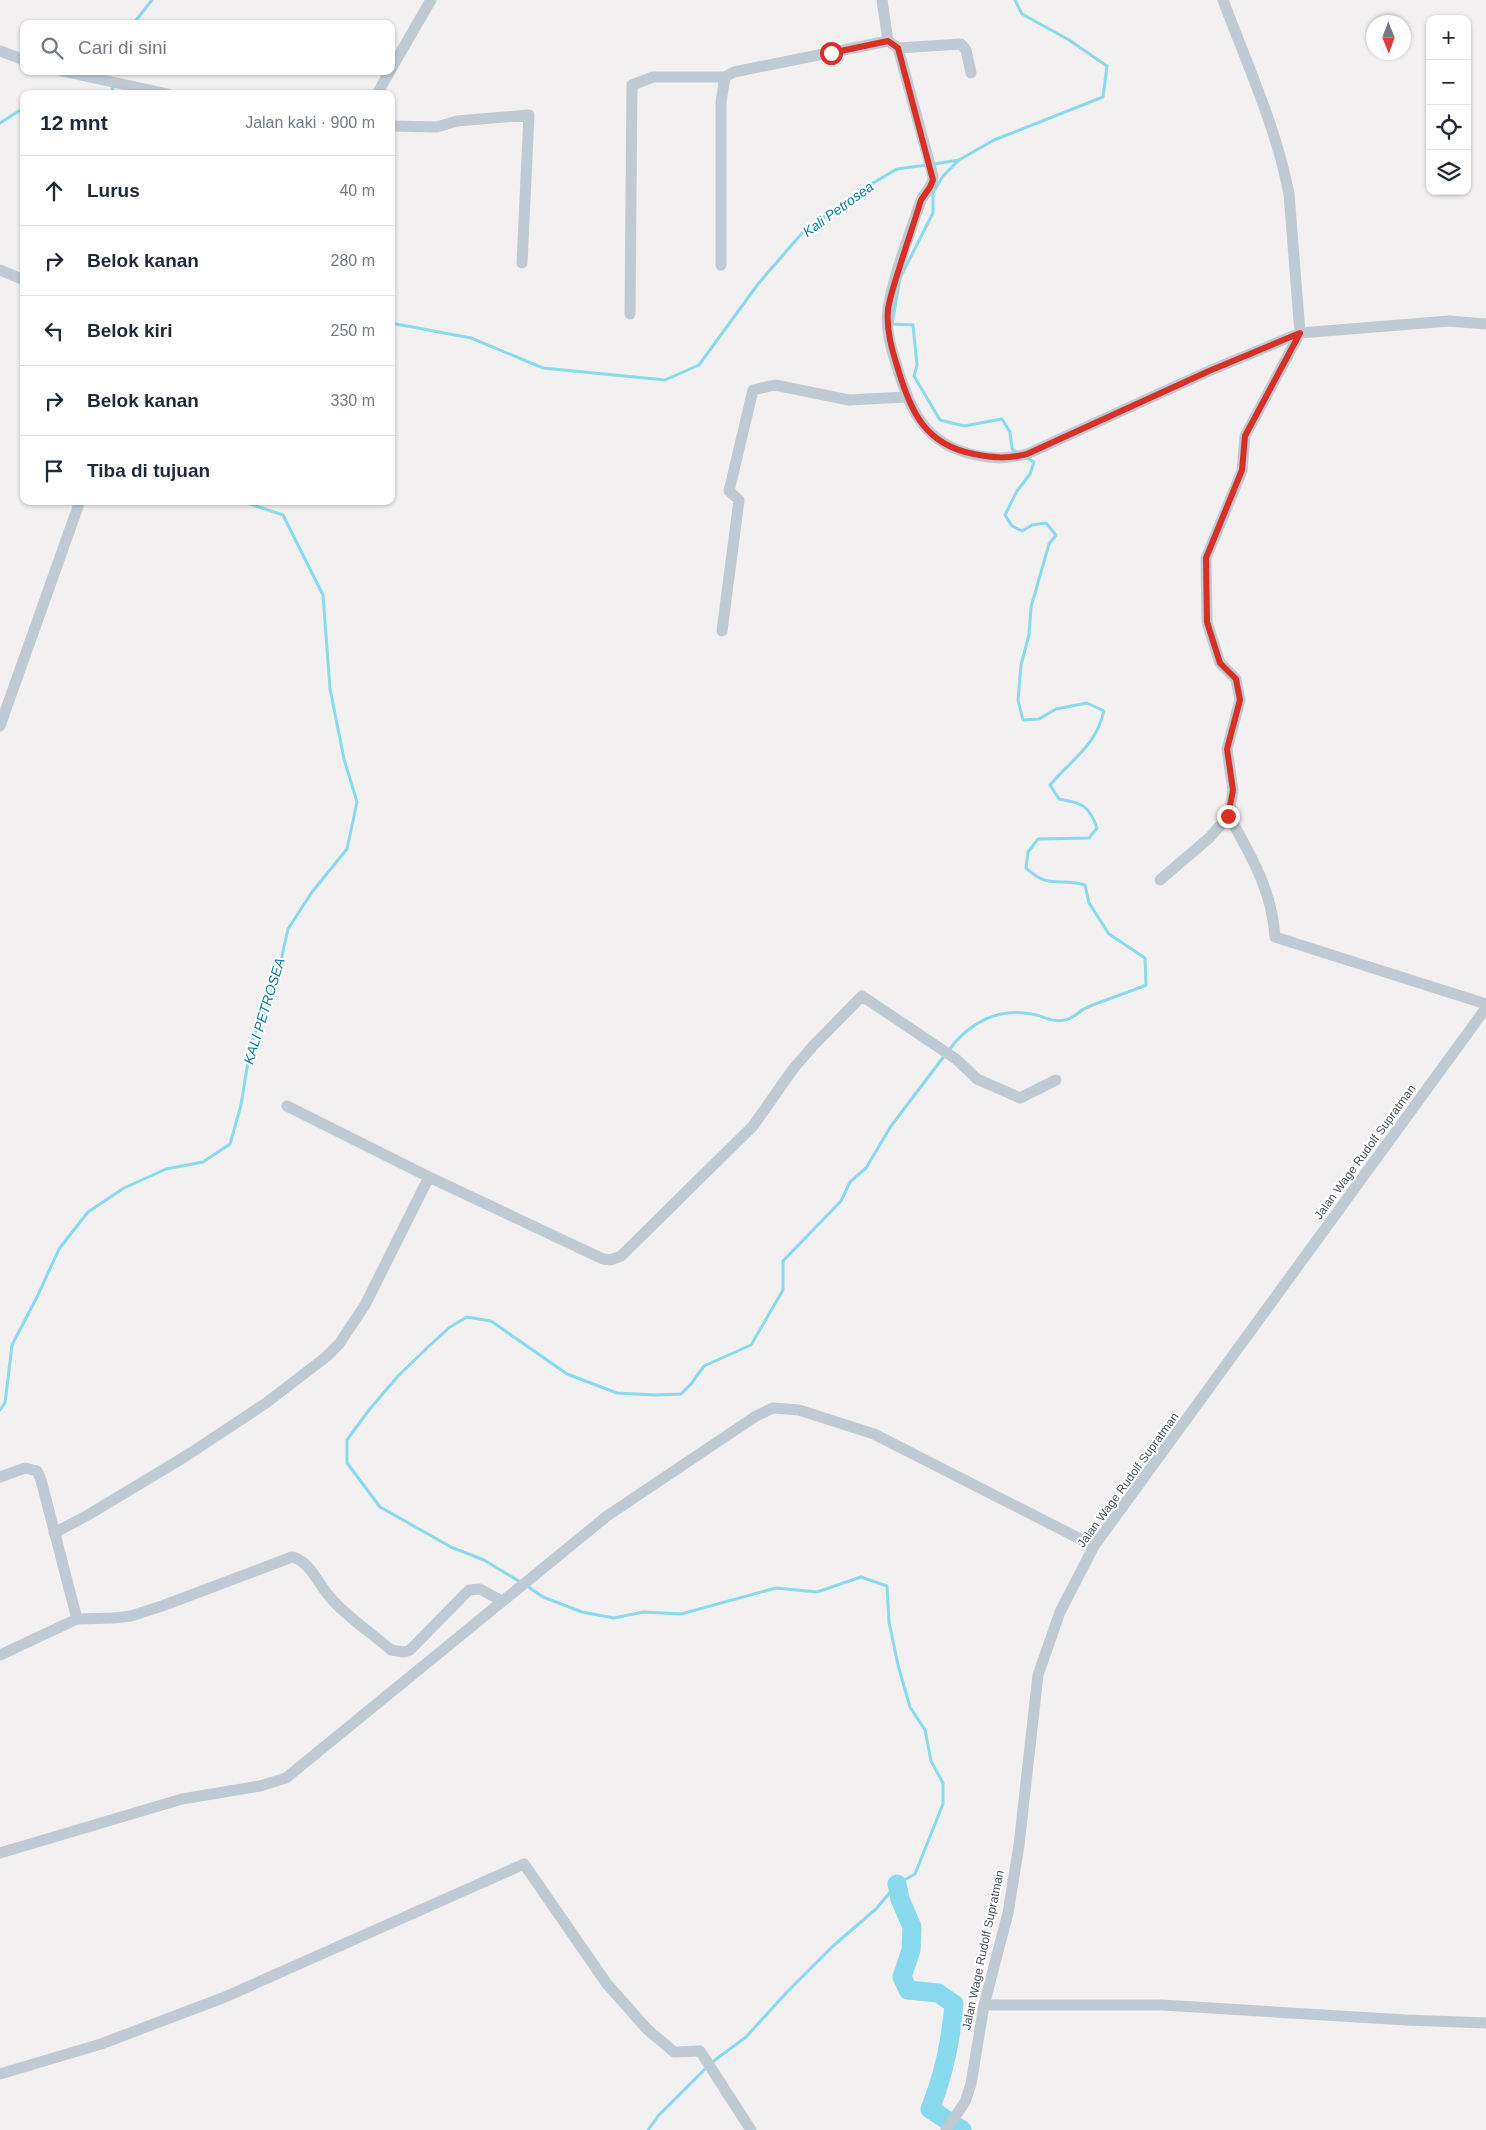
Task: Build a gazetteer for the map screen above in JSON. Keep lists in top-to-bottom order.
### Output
{
  "streets": {
    "street": ["Jalan Wage Rudolf Supratman"]
  },
  "water": ["Kali Petrosea", "KALI PETROSEA"],
  "north": "bottom",
  "page": {
    "map_buttons": ["+", "−"],
    "search": "Cari di sini",
    "heading": ["12 mnt", "Jalan kaki · 900 m"],
    "list": [
      ["Lurus", "40 m"],
      ["Belok kanan", "280 m"],
      ["Belok kiri", "250 m"],
      ["Belok kanan", "330 m"],
      "Tiba di tujuan"
    ]
  }
}
